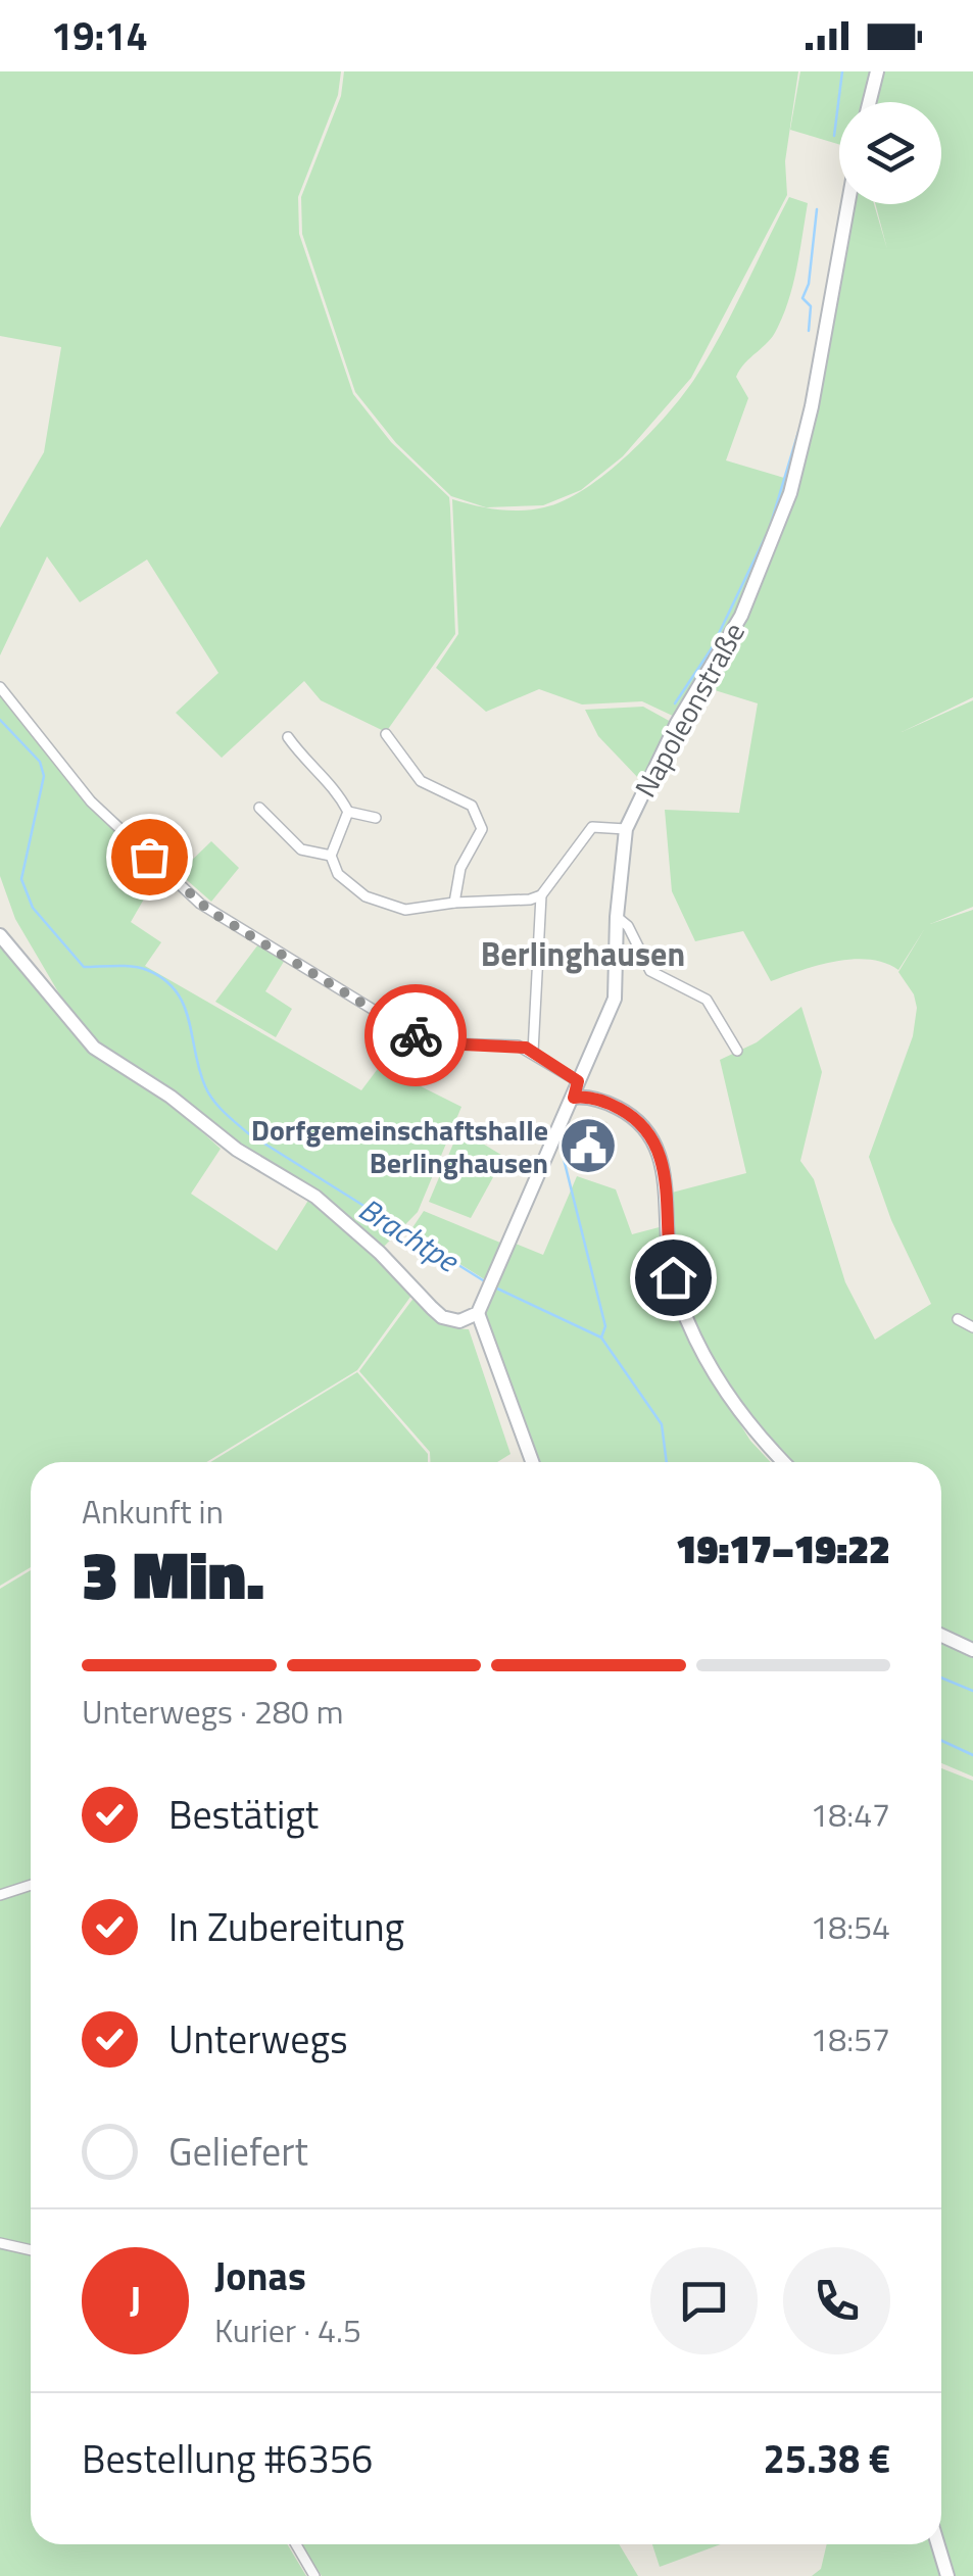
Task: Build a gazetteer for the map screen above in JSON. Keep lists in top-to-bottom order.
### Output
{
  "streets": {
    "main road": ["Napoleonstraße"]
  },
  "districts": ["Berlinghausen"],
  "water": ["Brachtpe"],
  "places": {
    "public building": ["Dorfgemeinschaftshalle Berlinghausen"]
  },
  "page": {
    "status": "19:14",
    "heading": ["3 Min.", "Ankunft in", "19:17–19:22"],
    "panel": [
      "Jonas",
      "Kurier · 4.5",
      "Bestellung #6356",
      "25.38 €"
    ],
    "bar": "Unterwegs · 280 m",
    "list": [
      ["Bestätigt", "18:47"],
      ["In Zubereitung", "18:54"],
      ["Unterwegs", "18:57"],
      "Geliefert"
    ],
    "round": "J"
  }
}
